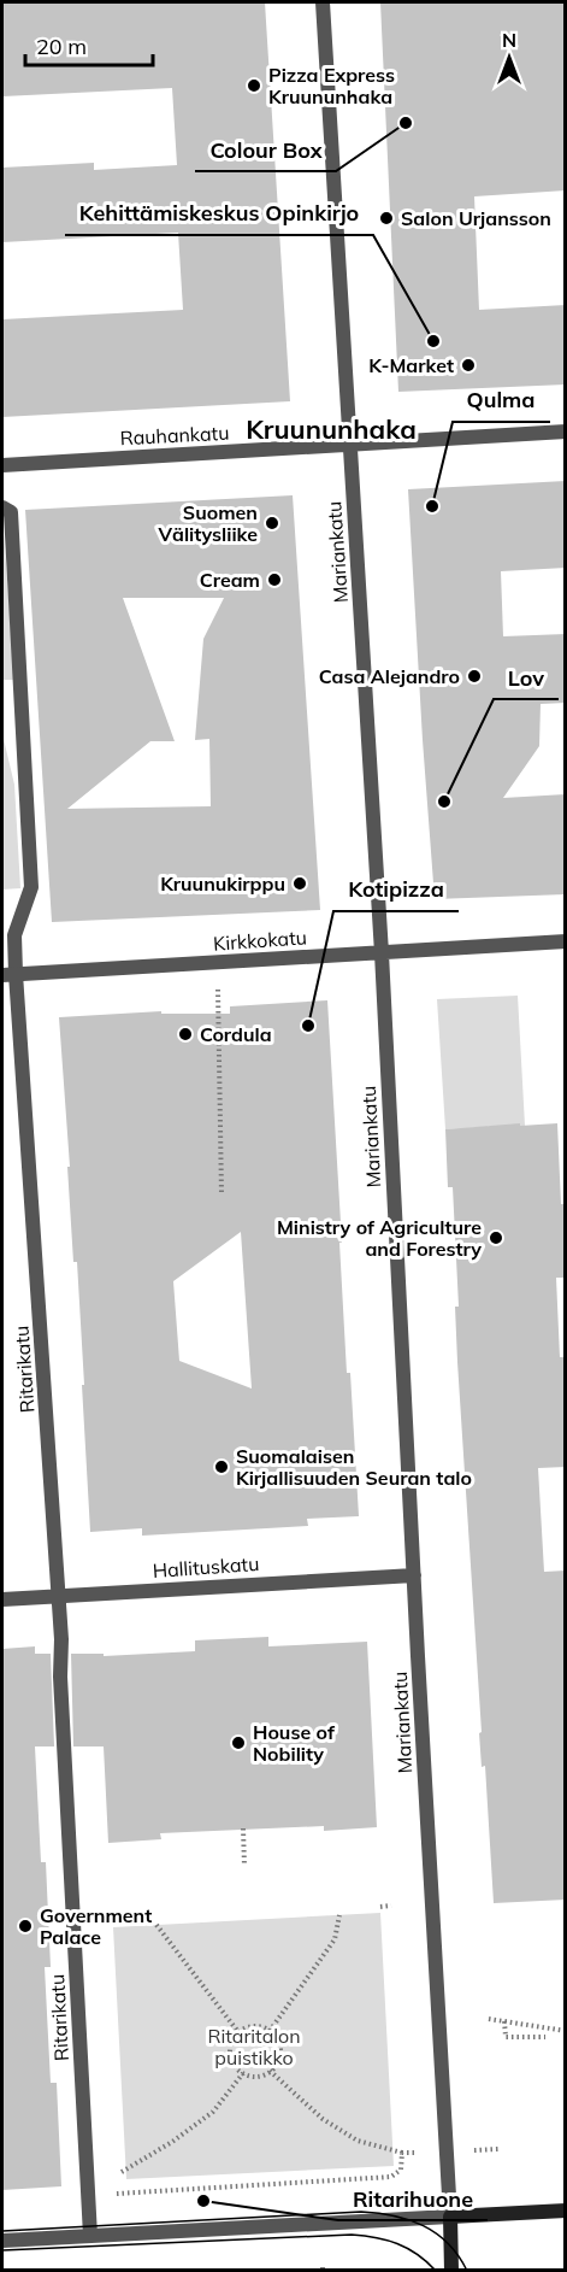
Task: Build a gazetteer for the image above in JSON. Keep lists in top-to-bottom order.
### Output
{
  "streets": {
    "main road": ["Mariankatu"],
    "street": [
      "Rauhankatu",
      "Kirkkokatu",
      "Ritarikatu",
      "Hallituskatu"
    ]
  },
  "crossings": [
    ["Rauhankatu", "Mariankatu"],
    ["Mariankatu", "Kirkkokatu"],
    ["Mariankatu", "Hallituskatu"],
    ["Kirkkokatu", "Ritarikatu"],
    ["Ritarikatu", "Hallituskatu"]
  ],
  "districts": ["Kruununhaka"],
  "parks": ["Ritaritalon puistikko"],
  "places": [
    "Pizza Express Kruununhaka",
    "Colour Box",
    "Salon Urjansson",
    "Kehittämiskeskus Opinkirjo",
    "K-Market",
    "Qulma",
    "Suomen Välitysliike",
    "Cream",
    "Casa Alejandro",
    "Lov",
    "Kruunukirppu",
    "Kotipizza",
    "Cordula",
    "Ministry of Agriculture and Forestry",
    "Suomalaisen Kirjallisuuden Seuran talo",
    "House of Nobility",
    "Government Palace",
    "Ritarihuone"
  ],
  "scale_bar": "20 m",
  "north": "top"
}
